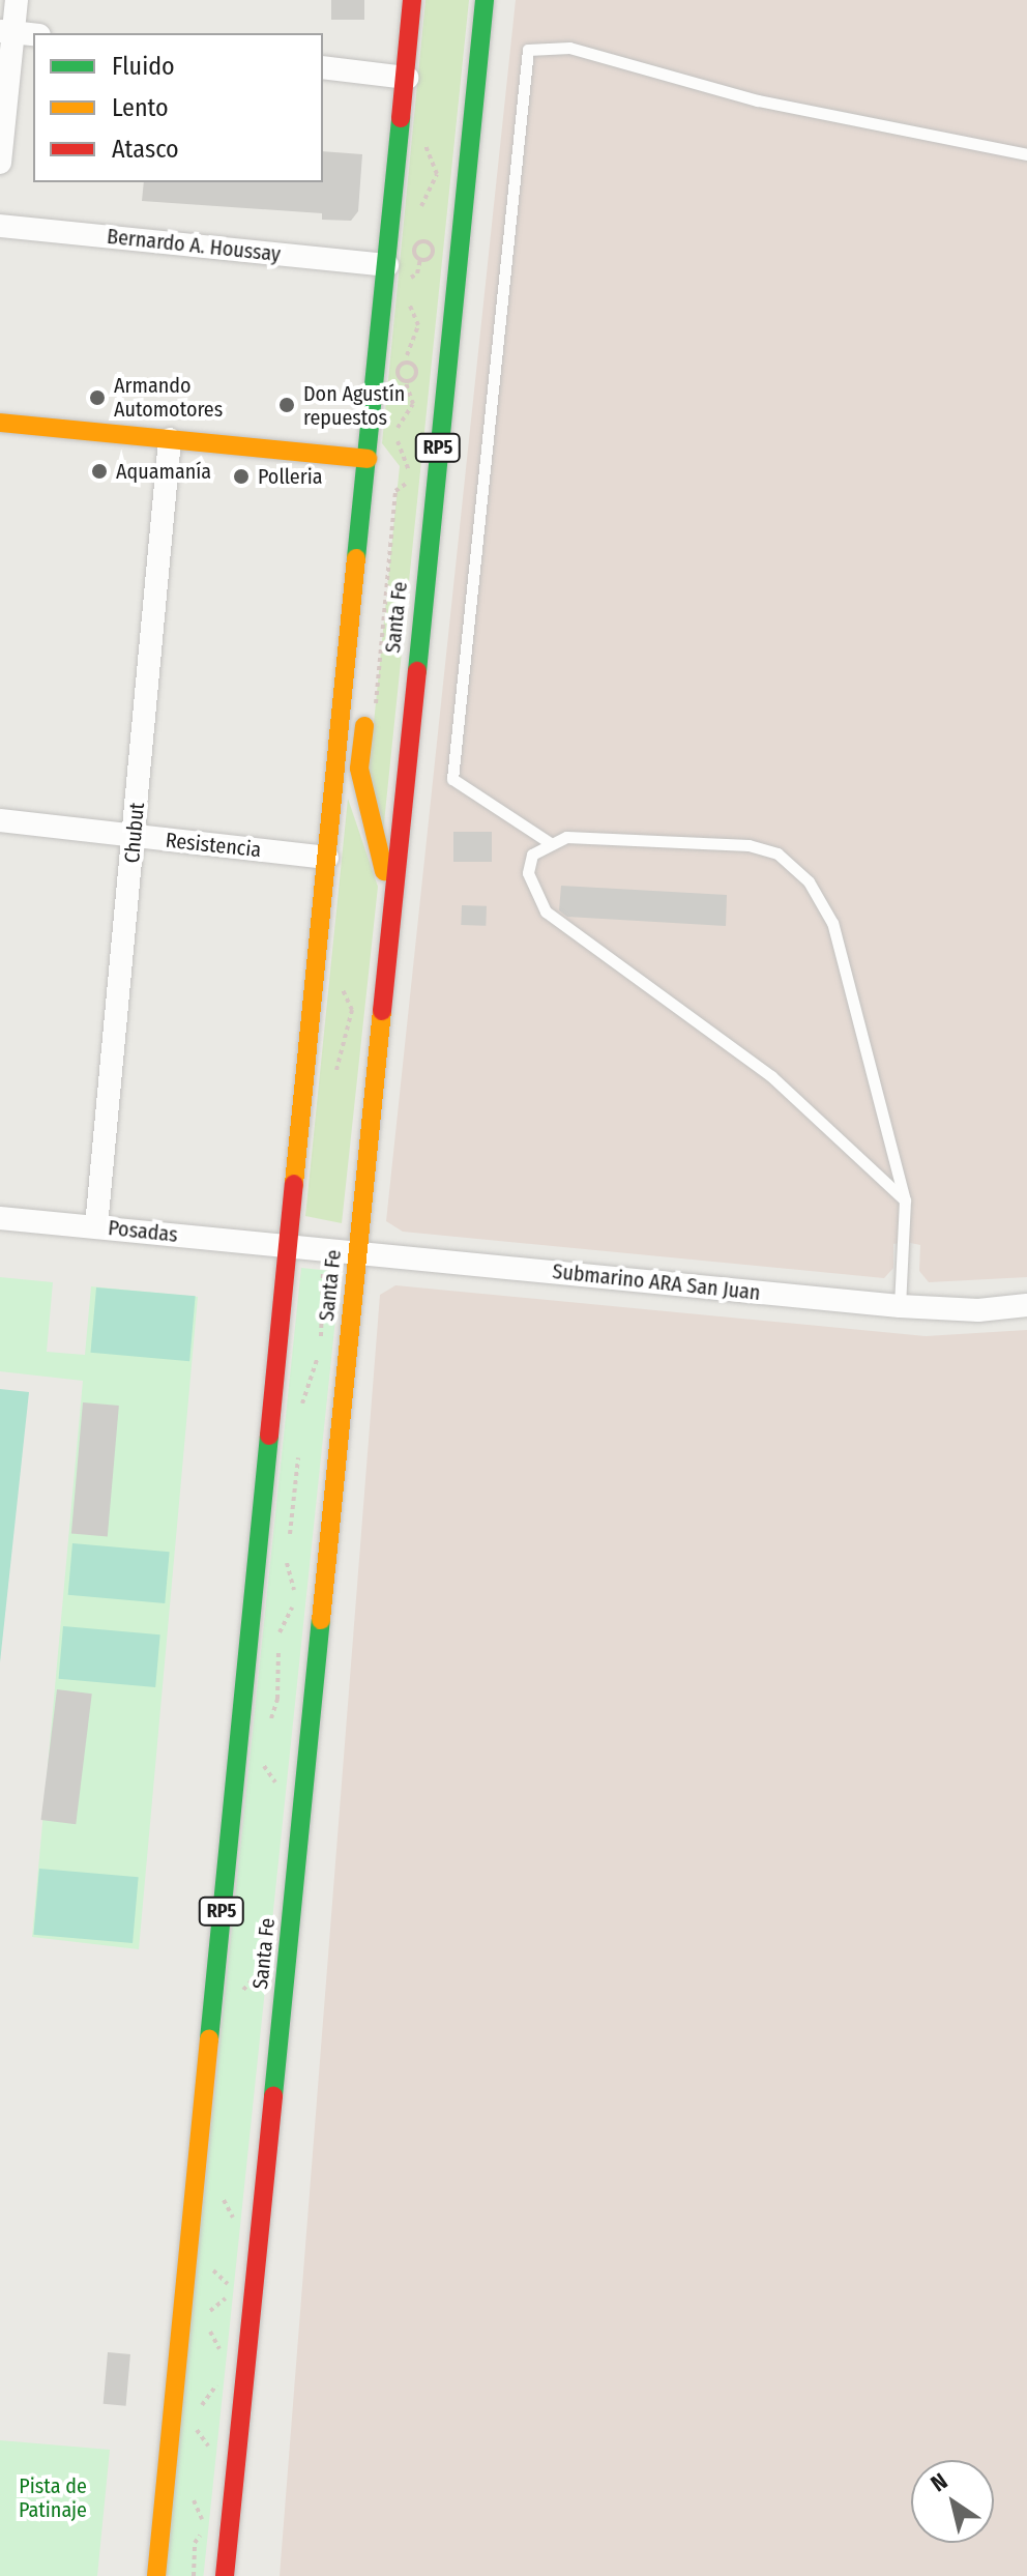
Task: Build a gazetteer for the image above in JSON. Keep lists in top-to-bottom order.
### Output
{
  "streets": {
    "main road": ["RP5", "Santa Fe"],
    "street": [
      "Bernardo A. Houssay",
      "Chubut",
      "Resistencia",
      "Posadas",
      "Submarino ARA San Juan"
    ]
  },
  "crossings": [
    ["Bernardo A. Houssay", "RP5"],
    ["RP5", "Resistencia"],
    ["RP5", "Posadas"],
    ["RP5", "Submarino ARA San Juan"],
    ["Santa Fe", "Submarino ARA San Juan"],
    ["Chubut", "Resistencia"],
    ["Chubut", "Posadas"],
    ["Posadas", "Submarino ARA San Juan"]
  ],
  "parks": ["Pista de Patinaje"],
  "places": [
    "Armando Automotores",
    "Don Agustín repuestos",
    "Aquamanía",
    "Polleria"
  ],
  "legend": ["Fluido", "Lento", "Atasco"],
  "north": "top left"
}
